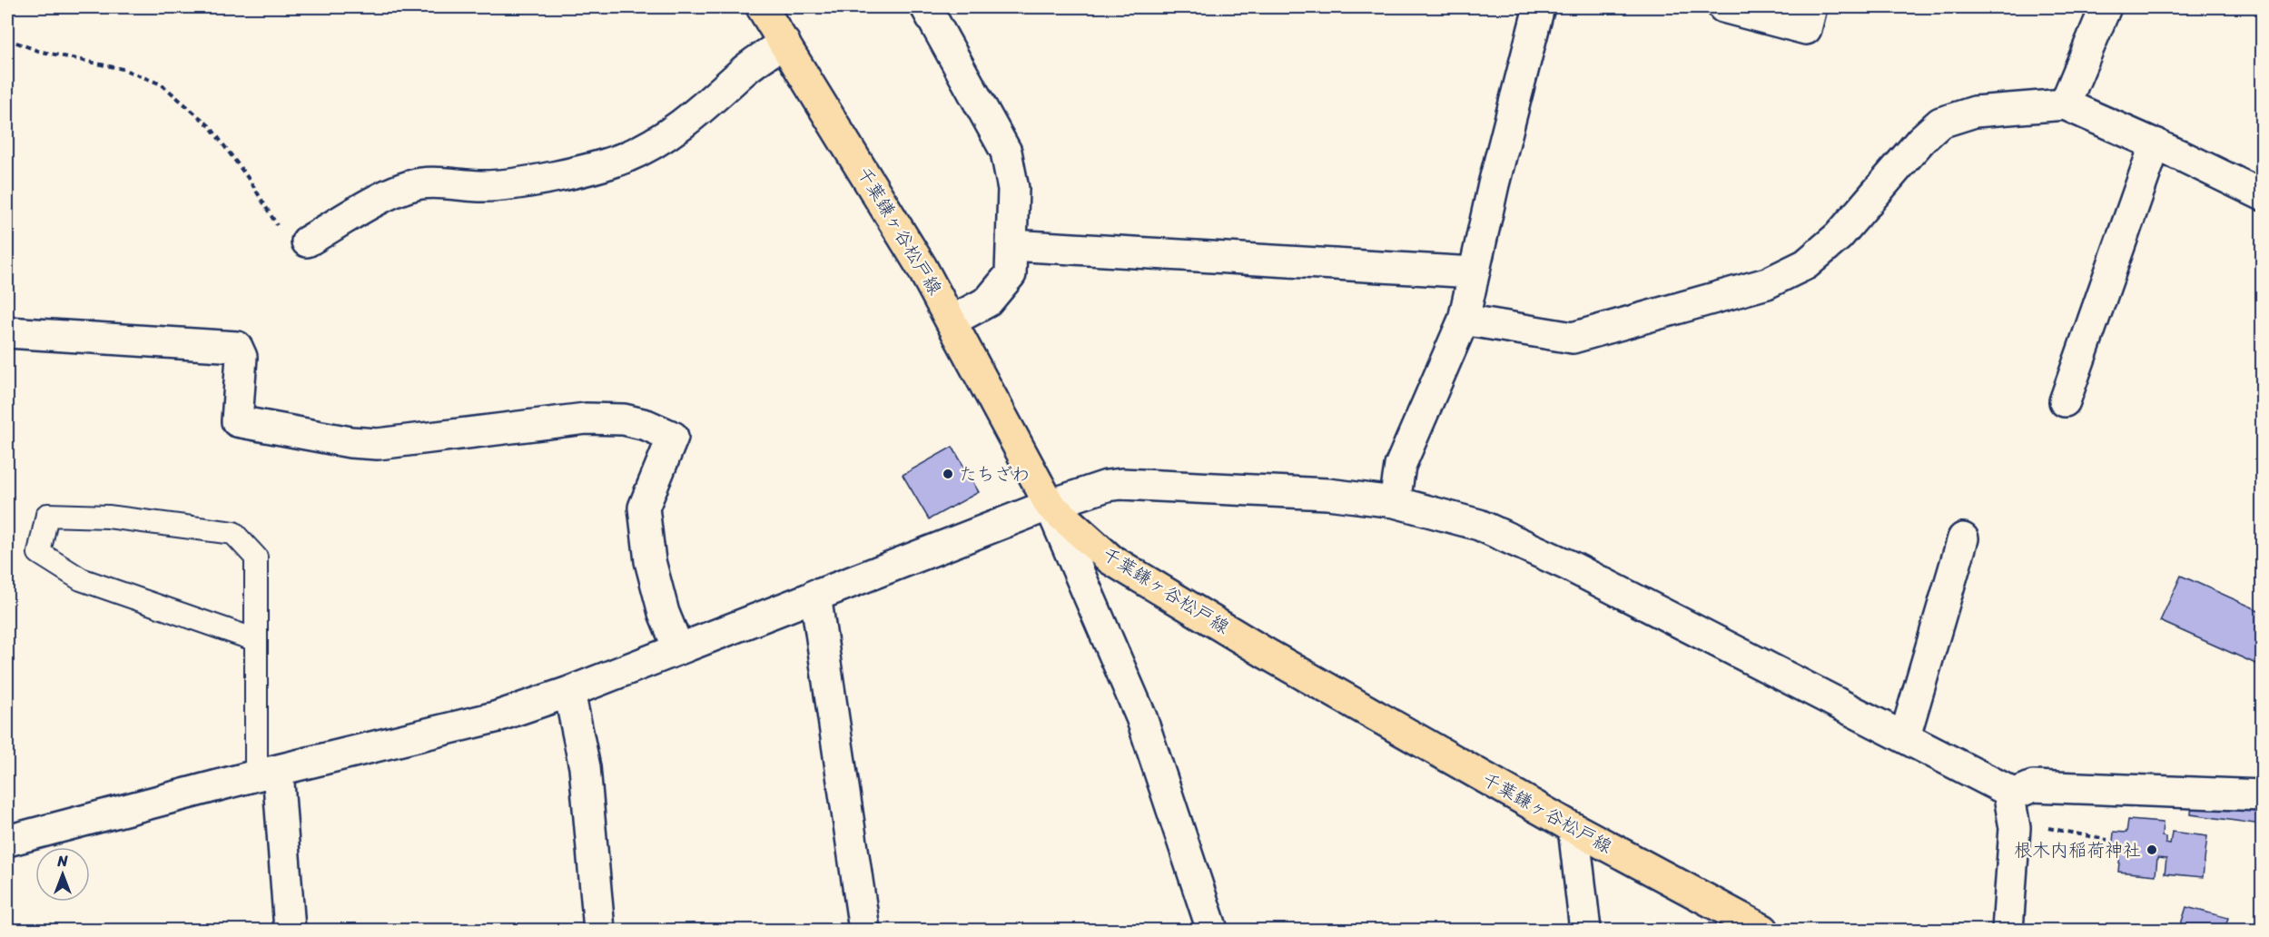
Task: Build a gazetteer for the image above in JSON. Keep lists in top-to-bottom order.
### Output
{
  "streets": {
    "main road": ["千葉鎌ヶ谷松戸線"]
  },
  "places": ["たちざわ", "根木内稲荷神社"],
  "north": "top"
}
